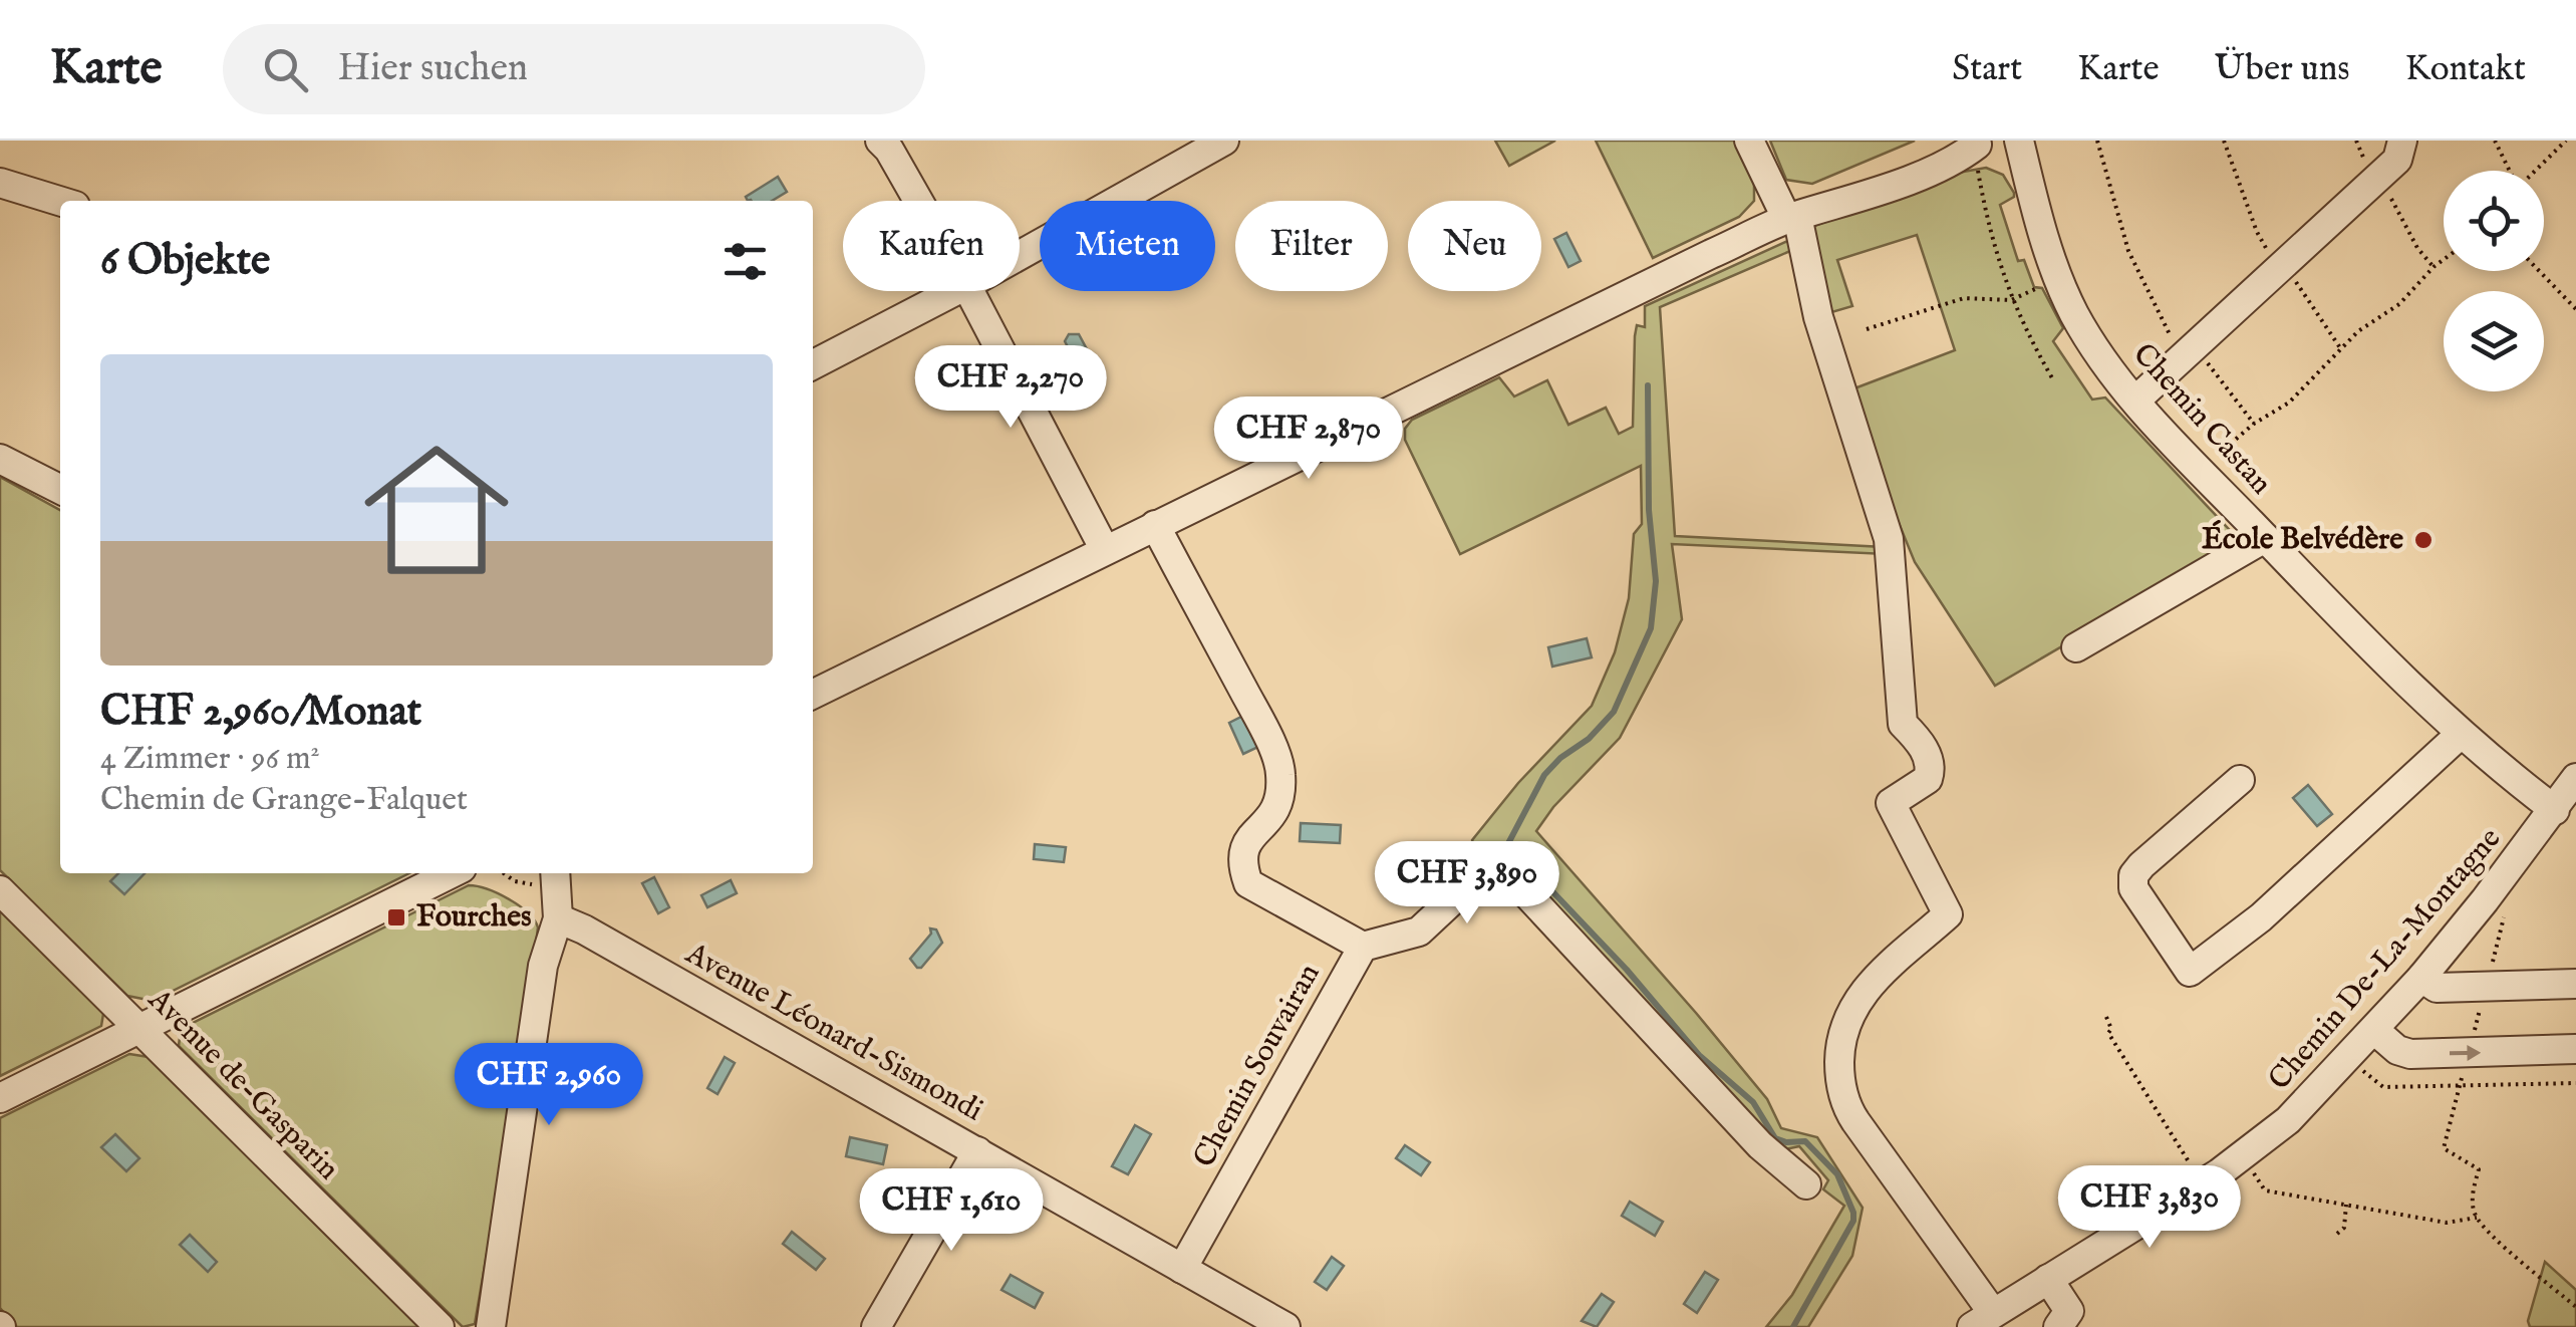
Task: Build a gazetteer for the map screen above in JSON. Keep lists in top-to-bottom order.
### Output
{
  "streets": {
    "street": [
      "Chemin Castan",
      "Chemin De-La-Montagne",
      "Avenue Léonard-Sismondi",
      "Chemin Souvairan",
      "Avenue de-Gasparin"
    ]
  },
  "crossings": [
    ["Chemin Castan", "Chemin De-La-Montagne"],
    ["Avenue Léonard-Sismondi", "Chemin Souvairan"]
  ],
  "places": {
    "other": ["École Belvédère"],
    "transit": ["Fourches"]
  },
  "page": {
    "header": "Karte",
    "search": "Hier suchen",
    "nav": [
      "Start",
      "Karte",
      "Über uns",
      "Kontakt"
    ],
    "chip": [
      "Kaufen",
      "Mieten",
      "Filter",
      "Neu"
    ],
    "heading": "6 Objekte",
    "list": [
      {
        "name": "CHF 2,960/Monat",
        "note": "4 Zimmer · 96 m² · Chemin de Grange-Falquet"
      }
    ],
    "price": [
      "CHF 2,270",
      "CHF 2,870",
      "CHF 3,890",
      "CHF 2,960",
      "CHF 3,830",
      "CHF 1,610"
    ]
  }
}
